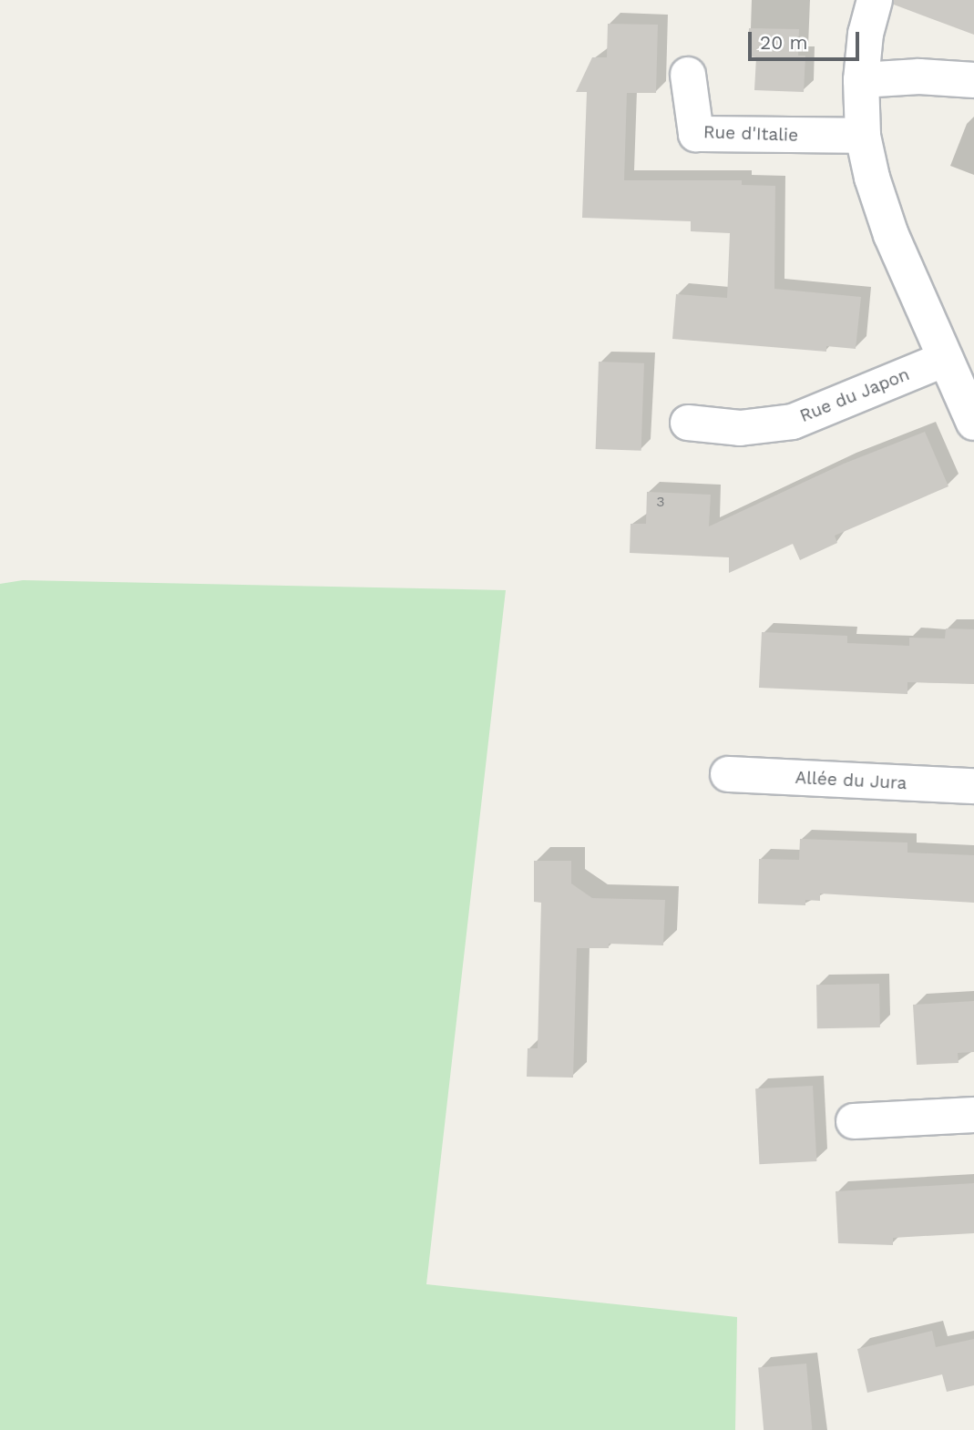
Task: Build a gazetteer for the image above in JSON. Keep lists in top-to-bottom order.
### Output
{
  "streets": {
    "street": ["Rue d'Italie", "Rue du Japon", "Allée du Jura"]
  },
  "house_numbers": ["3"],
  "scale_bar": "20 m"
}
